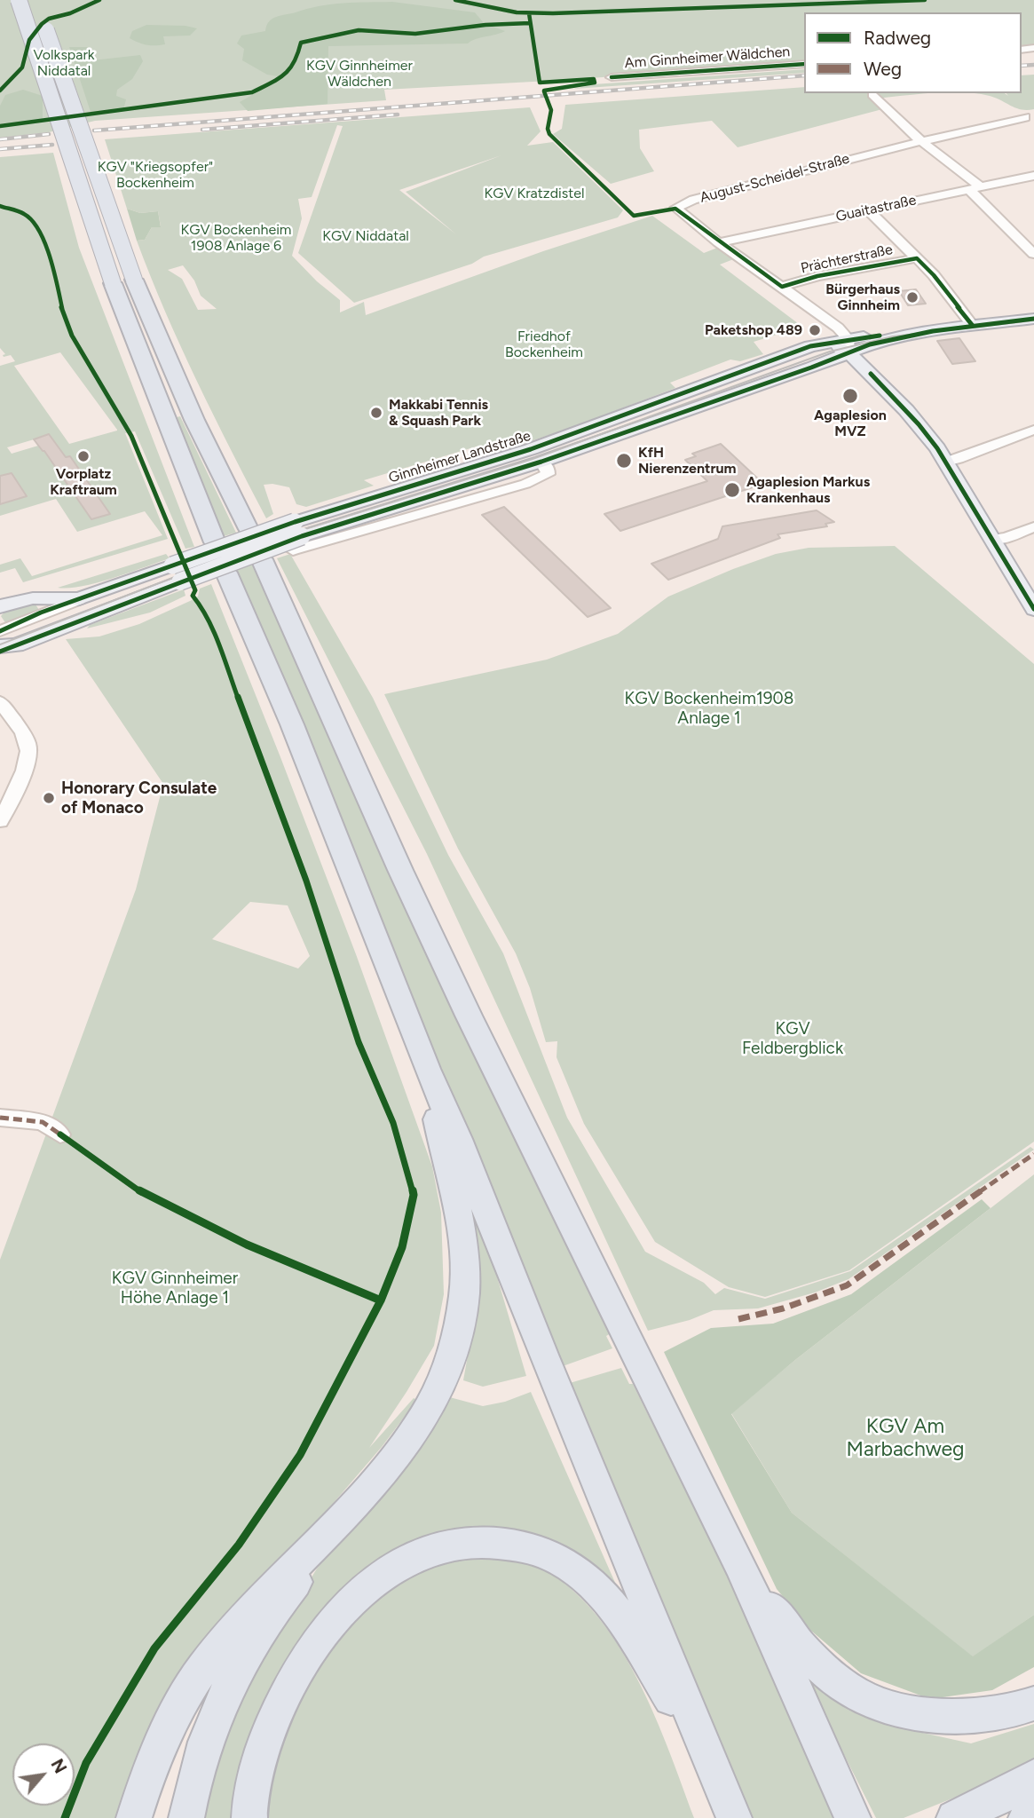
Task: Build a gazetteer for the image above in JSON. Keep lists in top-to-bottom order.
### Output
{
  "streets": {
    "main road": ["Ginnheimer Landstraße"],
    "street": [
      "Am Ginnheimer Wäldchen",
      "August-Scheidel-Straße",
      "Guaitastraße",
      "Prächterstraße"
    ]
  },
  "crossings": [
    ["August-Scheidel-Straße", "Guaitastraße"],
    ["August-Scheidel-Straße", "Prächterstraße"],
    ["August-Scheidel-Straße", "Ginnheimer Landstraße"]
  ],
  "parks": [
    "Volkspark Niddatal",
    "KGV Ginnheimer Wäldchen",
    "KGV \"Kriegsopfer\" Bockenheim",
    "KGV Kratzdistel",
    "KGV Bockenheim 1908 Anlage 6",
    "KGV Niddatal",
    "Friedhof Bockenheim",
    "KGV Bockenheim1908 Anlage 1",
    "KGV Feldbergblick",
    "KGV Ginnheimer Höhe Anlage 1",
    "KGV Am Marbachweg"
  ],
  "places": [
    "Bürgerhaus Ginnheim",
    "Paketshop 489",
    "Agaplesion MVZ",
    "Makkabi Tennis & Squash Park",
    "Vorplatz Kraftraum",
    "KfH Nierenzentrum",
    "Agaplesion Markus Krankenhaus",
    "Honorary Consulate of Monaco"
  ],
  "legend": ["Radweg", "Weg"],
  "north": "top right"
}
